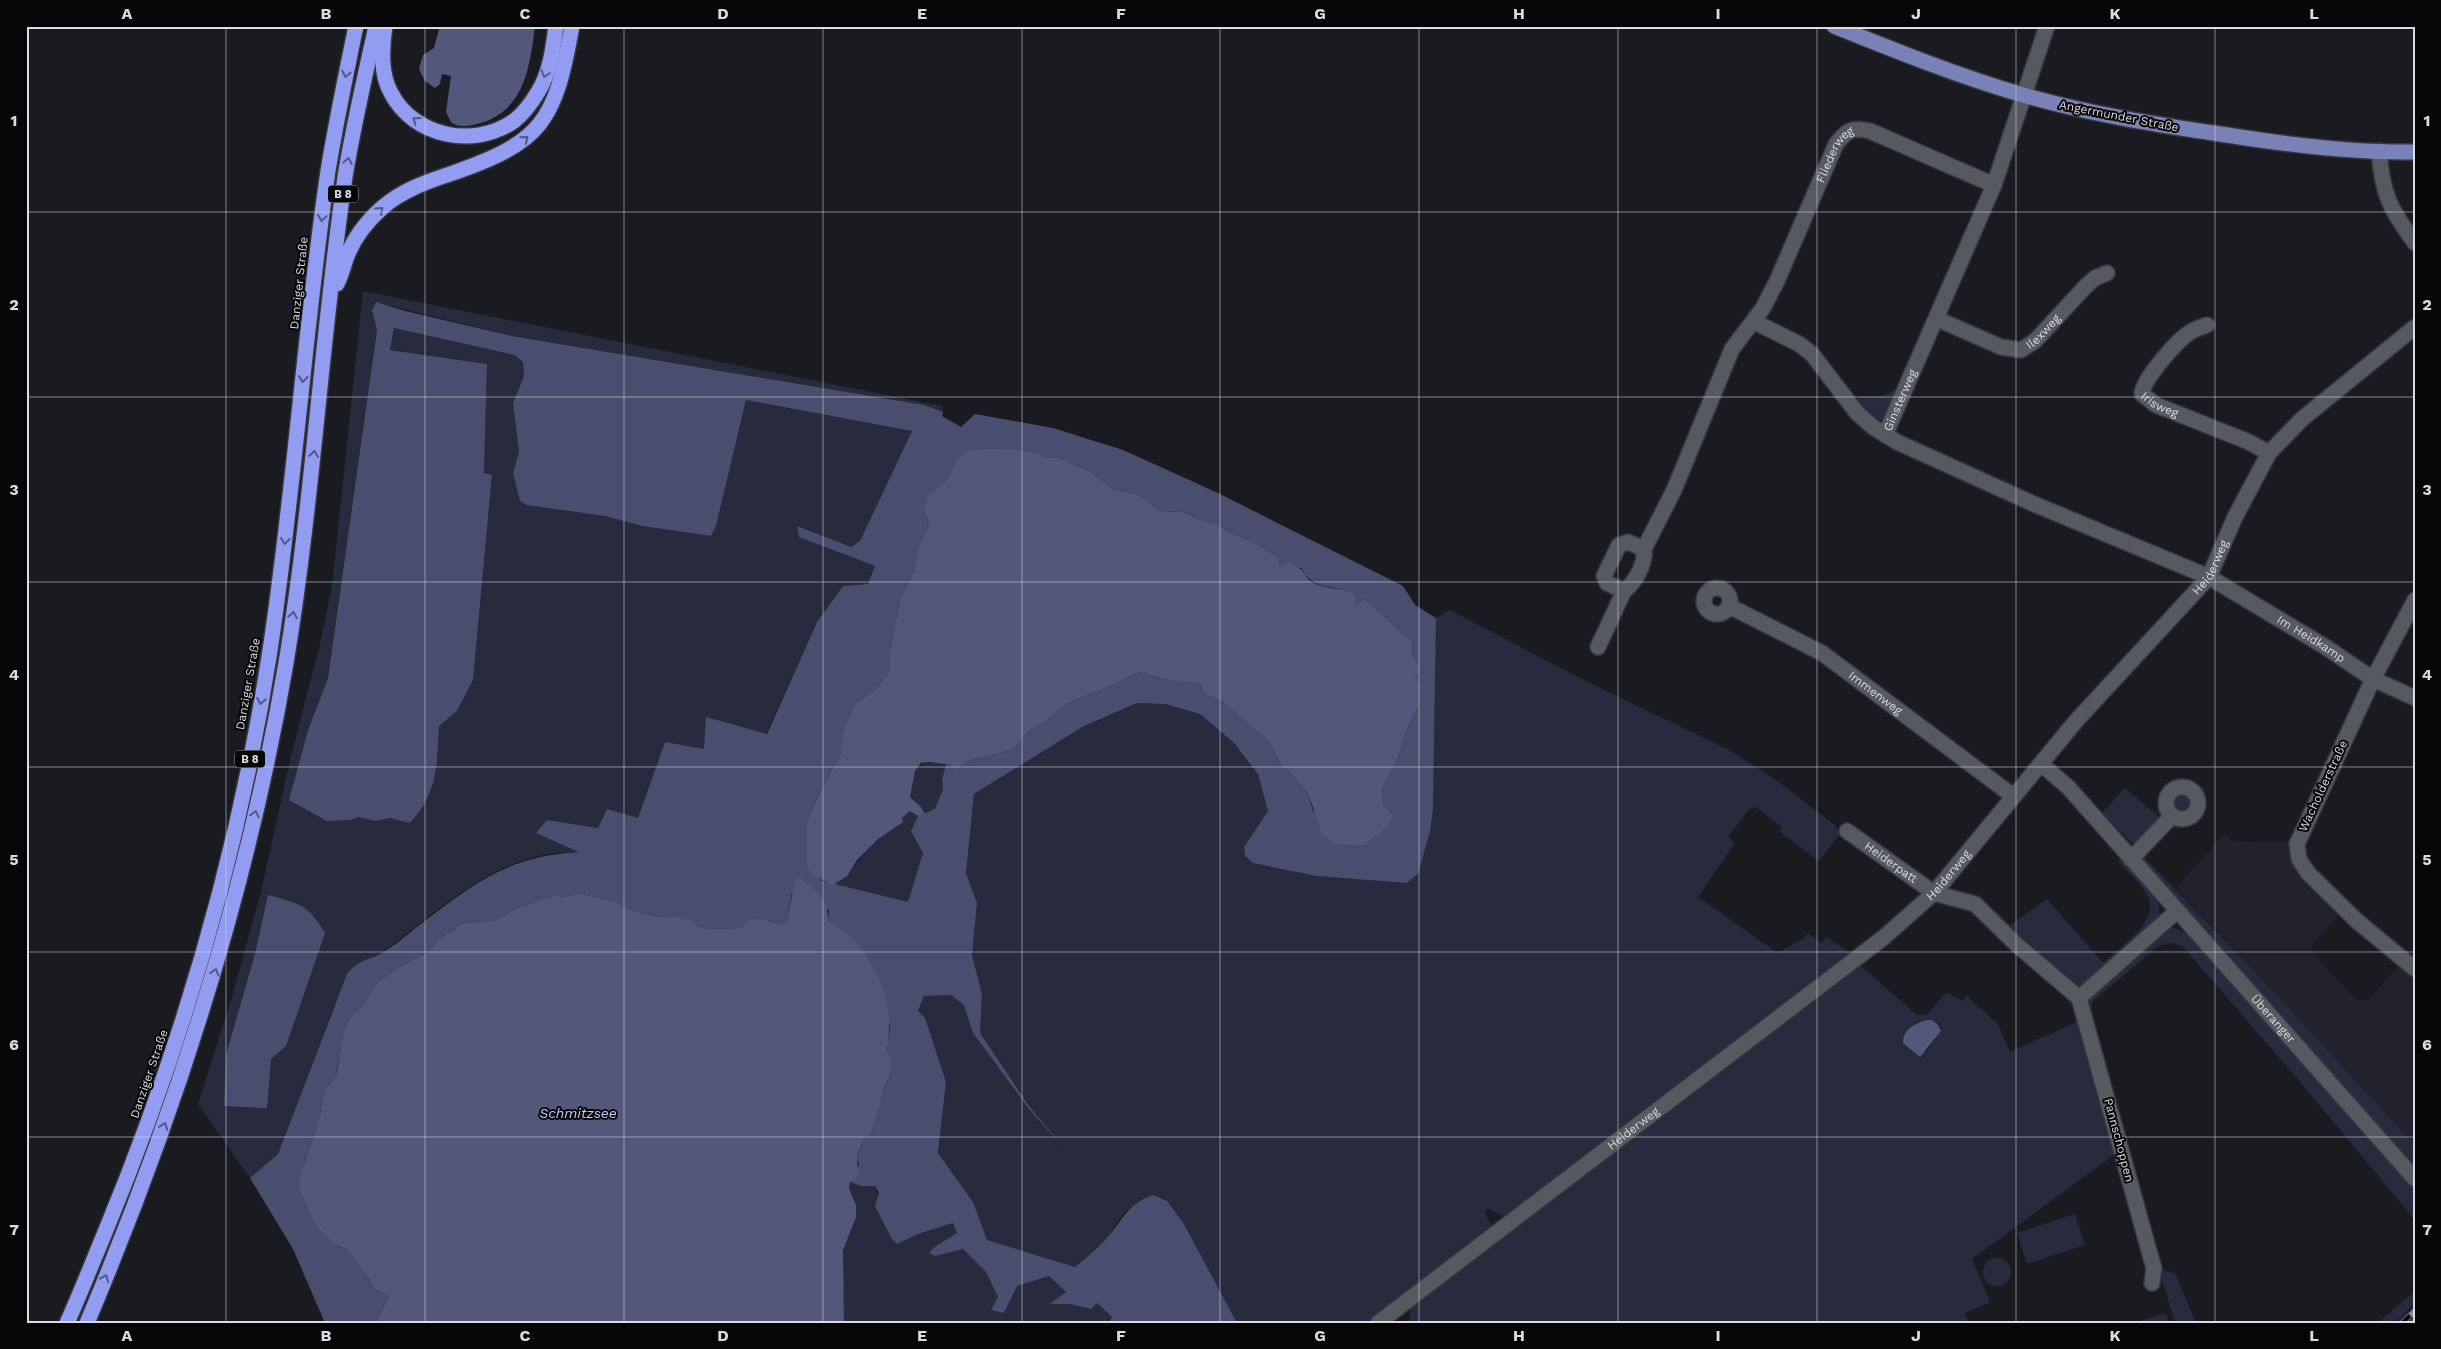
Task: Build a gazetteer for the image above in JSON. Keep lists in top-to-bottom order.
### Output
{
  "streets": {
    "highway": ["B 8", "Danziger Straße"],
    "main road": ["Angermunder Straße"],
    "street": [
      "Fliederweg",
      "Ilexweg",
      "Ginsterweg",
      "Irisweg",
      "Heiderweg",
      "Im Heidkamp",
      "Immenweg",
      "Wacholderstraße",
      "Heiderpatt",
      "Überanger",
      "Pannschoppen"
    ]
  },
  "crossings": [
    ["Angermunder Straße", "Ginsterweg"],
    ["Fliederweg", "Ginsterweg"],
    ["Ilexweg", "Ginsterweg"],
    ["Ginsterweg", "Heiderweg"],
    ["Ginsterweg", "Im Heidkamp"],
    ["Irisweg", "Heiderweg"],
    ["Heiderweg", "Im Heidkamp"],
    ["Heiderweg", "Immenweg"],
    ["Heiderweg", "Heiderpatt"],
    ["Heiderweg", "Überanger"],
    ["Im Heidkamp", "Wacholderstraße"]
  ],
  "water": ["Schmitzsee"],
  "grid": {
    "columns": [
      "A",
      "B",
      "C",
      "D",
      "E",
      "F",
      "G",
      "H",
      "I",
      "J",
      "K",
      "L"
    ],
    "rows": [
      "1",
      "2",
      "3",
      "4",
      "5",
      "6",
      "7"
    ]
  }
}
